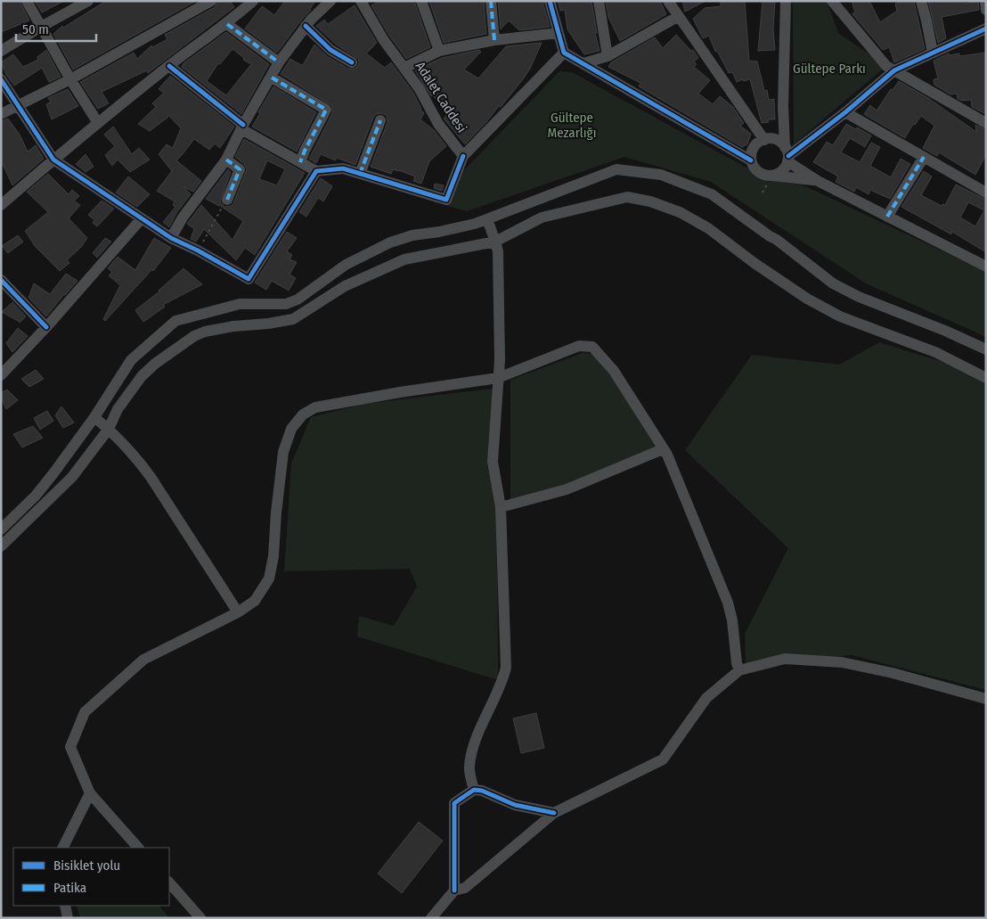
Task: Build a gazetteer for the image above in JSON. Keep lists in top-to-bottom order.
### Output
{
  "streets": {
    "street": ["Adalet Caddesi"]
  },
  "parks": ["Gültepe Parkı", "Gültepe Mezarlığı"],
  "legend": ["Bisiklet yolu", "Patika"],
  "scale_bar": "50 m"
}
